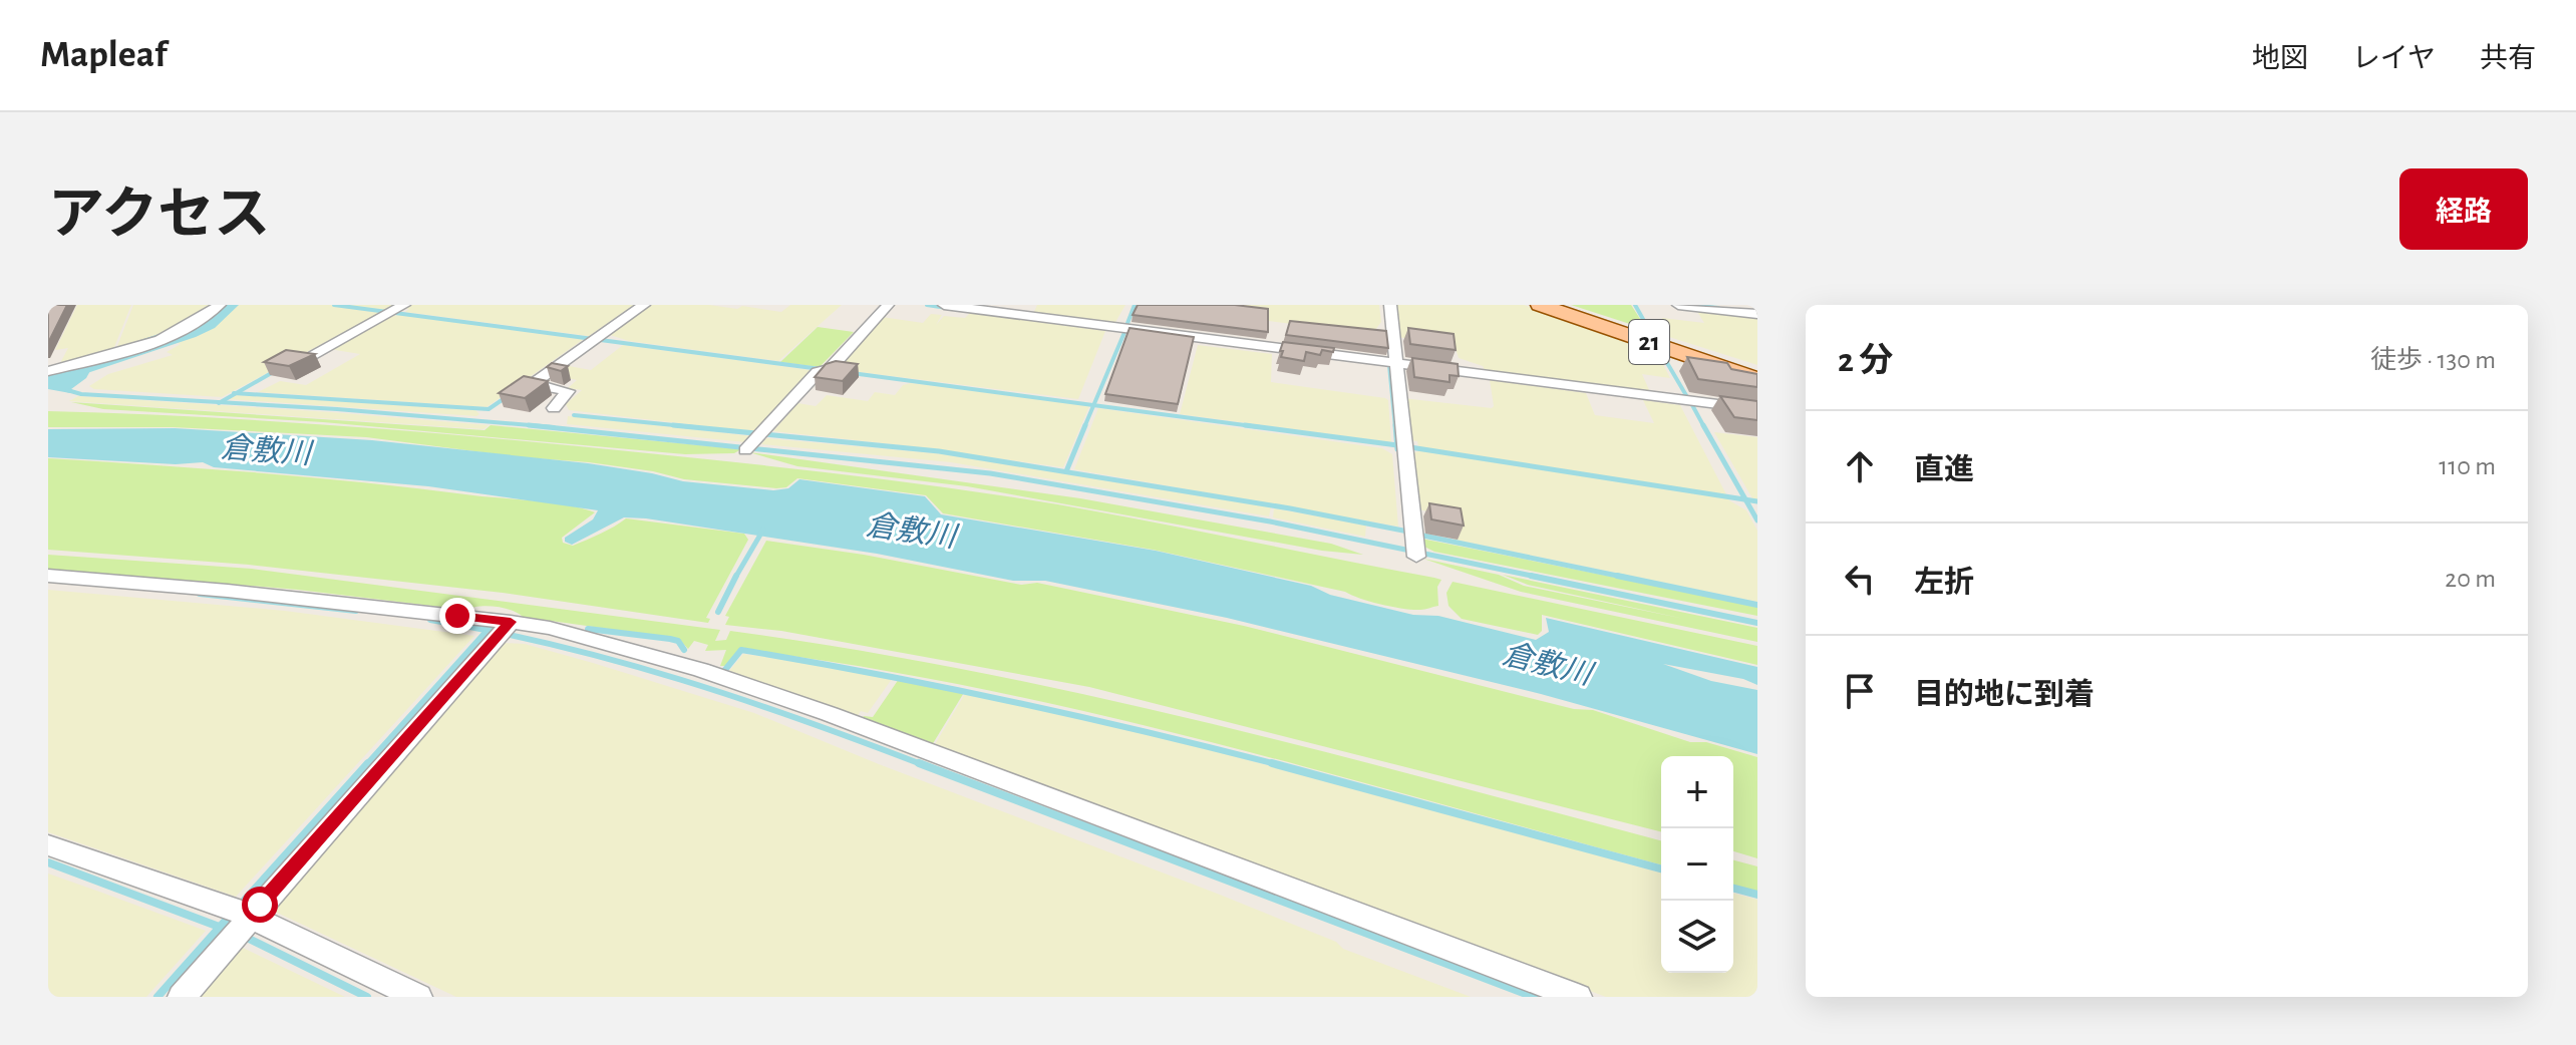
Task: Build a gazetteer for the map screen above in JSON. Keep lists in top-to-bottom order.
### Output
{
  "streets": {
    "main road": ["21"]
  },
  "water": ["倉敷川"],
  "page": {
    "header": "Mapleaf",
    "nav": ["地図", "レイヤ", "共有"],
    "title": "アクセス",
    "buttons": "経路",
    "heading": ["2 分", "徒歩 · 130 m"],
    "list": [
      ["直進", "110 m"],
      ["左折", "20 m"],
      "目的地に到着"
    ],
    "map_buttons": ["+", "−"]
  }
}
